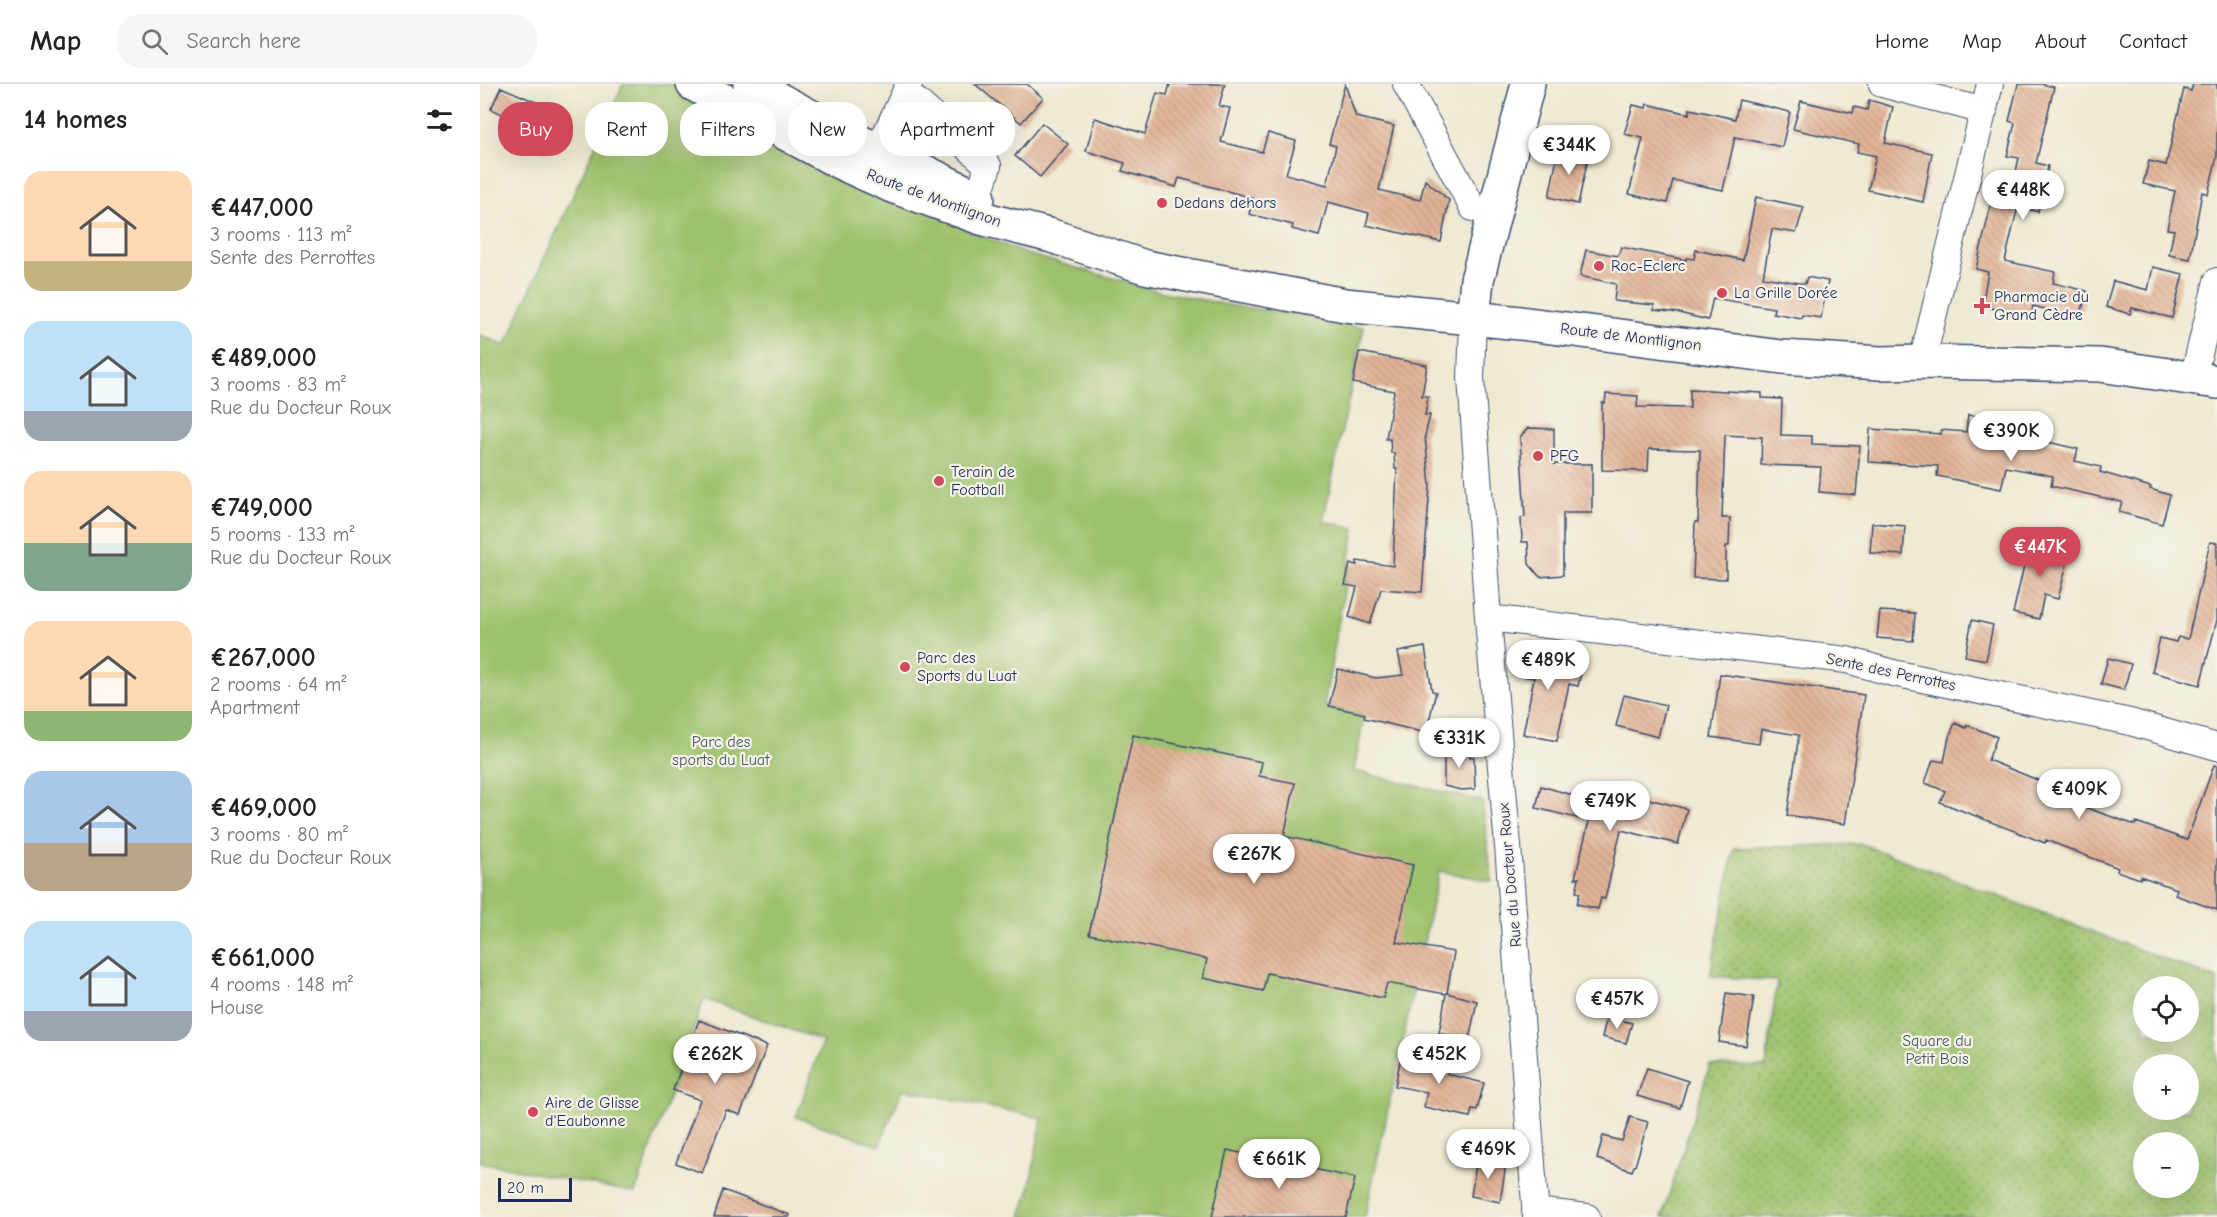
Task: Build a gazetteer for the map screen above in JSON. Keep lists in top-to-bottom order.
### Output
{
  "streets": {
    "main road": ["Route de Montlignon"],
    "street": ["Sente des Perrottes", "Rue du Docteur Roux"]
  },
  "crossings": [
    ["Route de Montlignon", "Rue du Docteur Roux"],
    ["Sente des Perrottes", "Rue du Docteur Roux"]
  ],
  "parks": ["Parc des sports du Luat", "Square du Petit Bois"],
  "places": {
    "other": [
      "Dedans dehors",
      "Roc-Eclerc",
      "La Grille Dorée",
      "PFG",
      "Terain de Football",
      "Parc des Sports du Luat",
      "Aire de Glisse d'Eaubonne"
    ],
    "health": ["Pharmacie du Grand Cèdre"]
  },
  "scale_bar": "20 m",
  "page": {
    "header": "Map",
    "search": "Search here",
    "nav": [
      "Home",
      "Map",
      "About",
      "Contact"
    ],
    "heading": "14 homes",
    "chip": [
      "Buy",
      "Rent",
      "Filters",
      "New",
      "Apartment"
    ],
    "price": [
      "€344K",
      "€448K",
      "€390K",
      "€447K",
      "€489K",
      "€331K",
      "€409K",
      "€749K",
      "€267K",
      "€457K",
      "€262K",
      "€452K",
      "€469K",
      "€661K"
    ],
    "list": [
      {
        "name": "€447,000",
        "note": "3 rooms · 113 m² · Sente des Perrottes"
      },
      {
        "name": "€489,000",
        "note": "3 rooms · 83 m² · Rue du Docteur Roux"
      },
      {
        "name": "€749,000",
        "note": "5 rooms · 133 m² · Rue du Docteur Roux"
      },
      {
        "name": "€267,000",
        "note": "2 rooms · 64 m² · Apartment"
      },
      {
        "name": "€469,000",
        "note": "3 rooms · 80 m² · Rue du Docteur Roux"
      },
      {
        "name": "€661,000",
        "note": "4 rooms · 148 m² · House"
      }
    ],
    "map_buttons": ["+", "−"],
    "scale": "20 m"
  }
}
